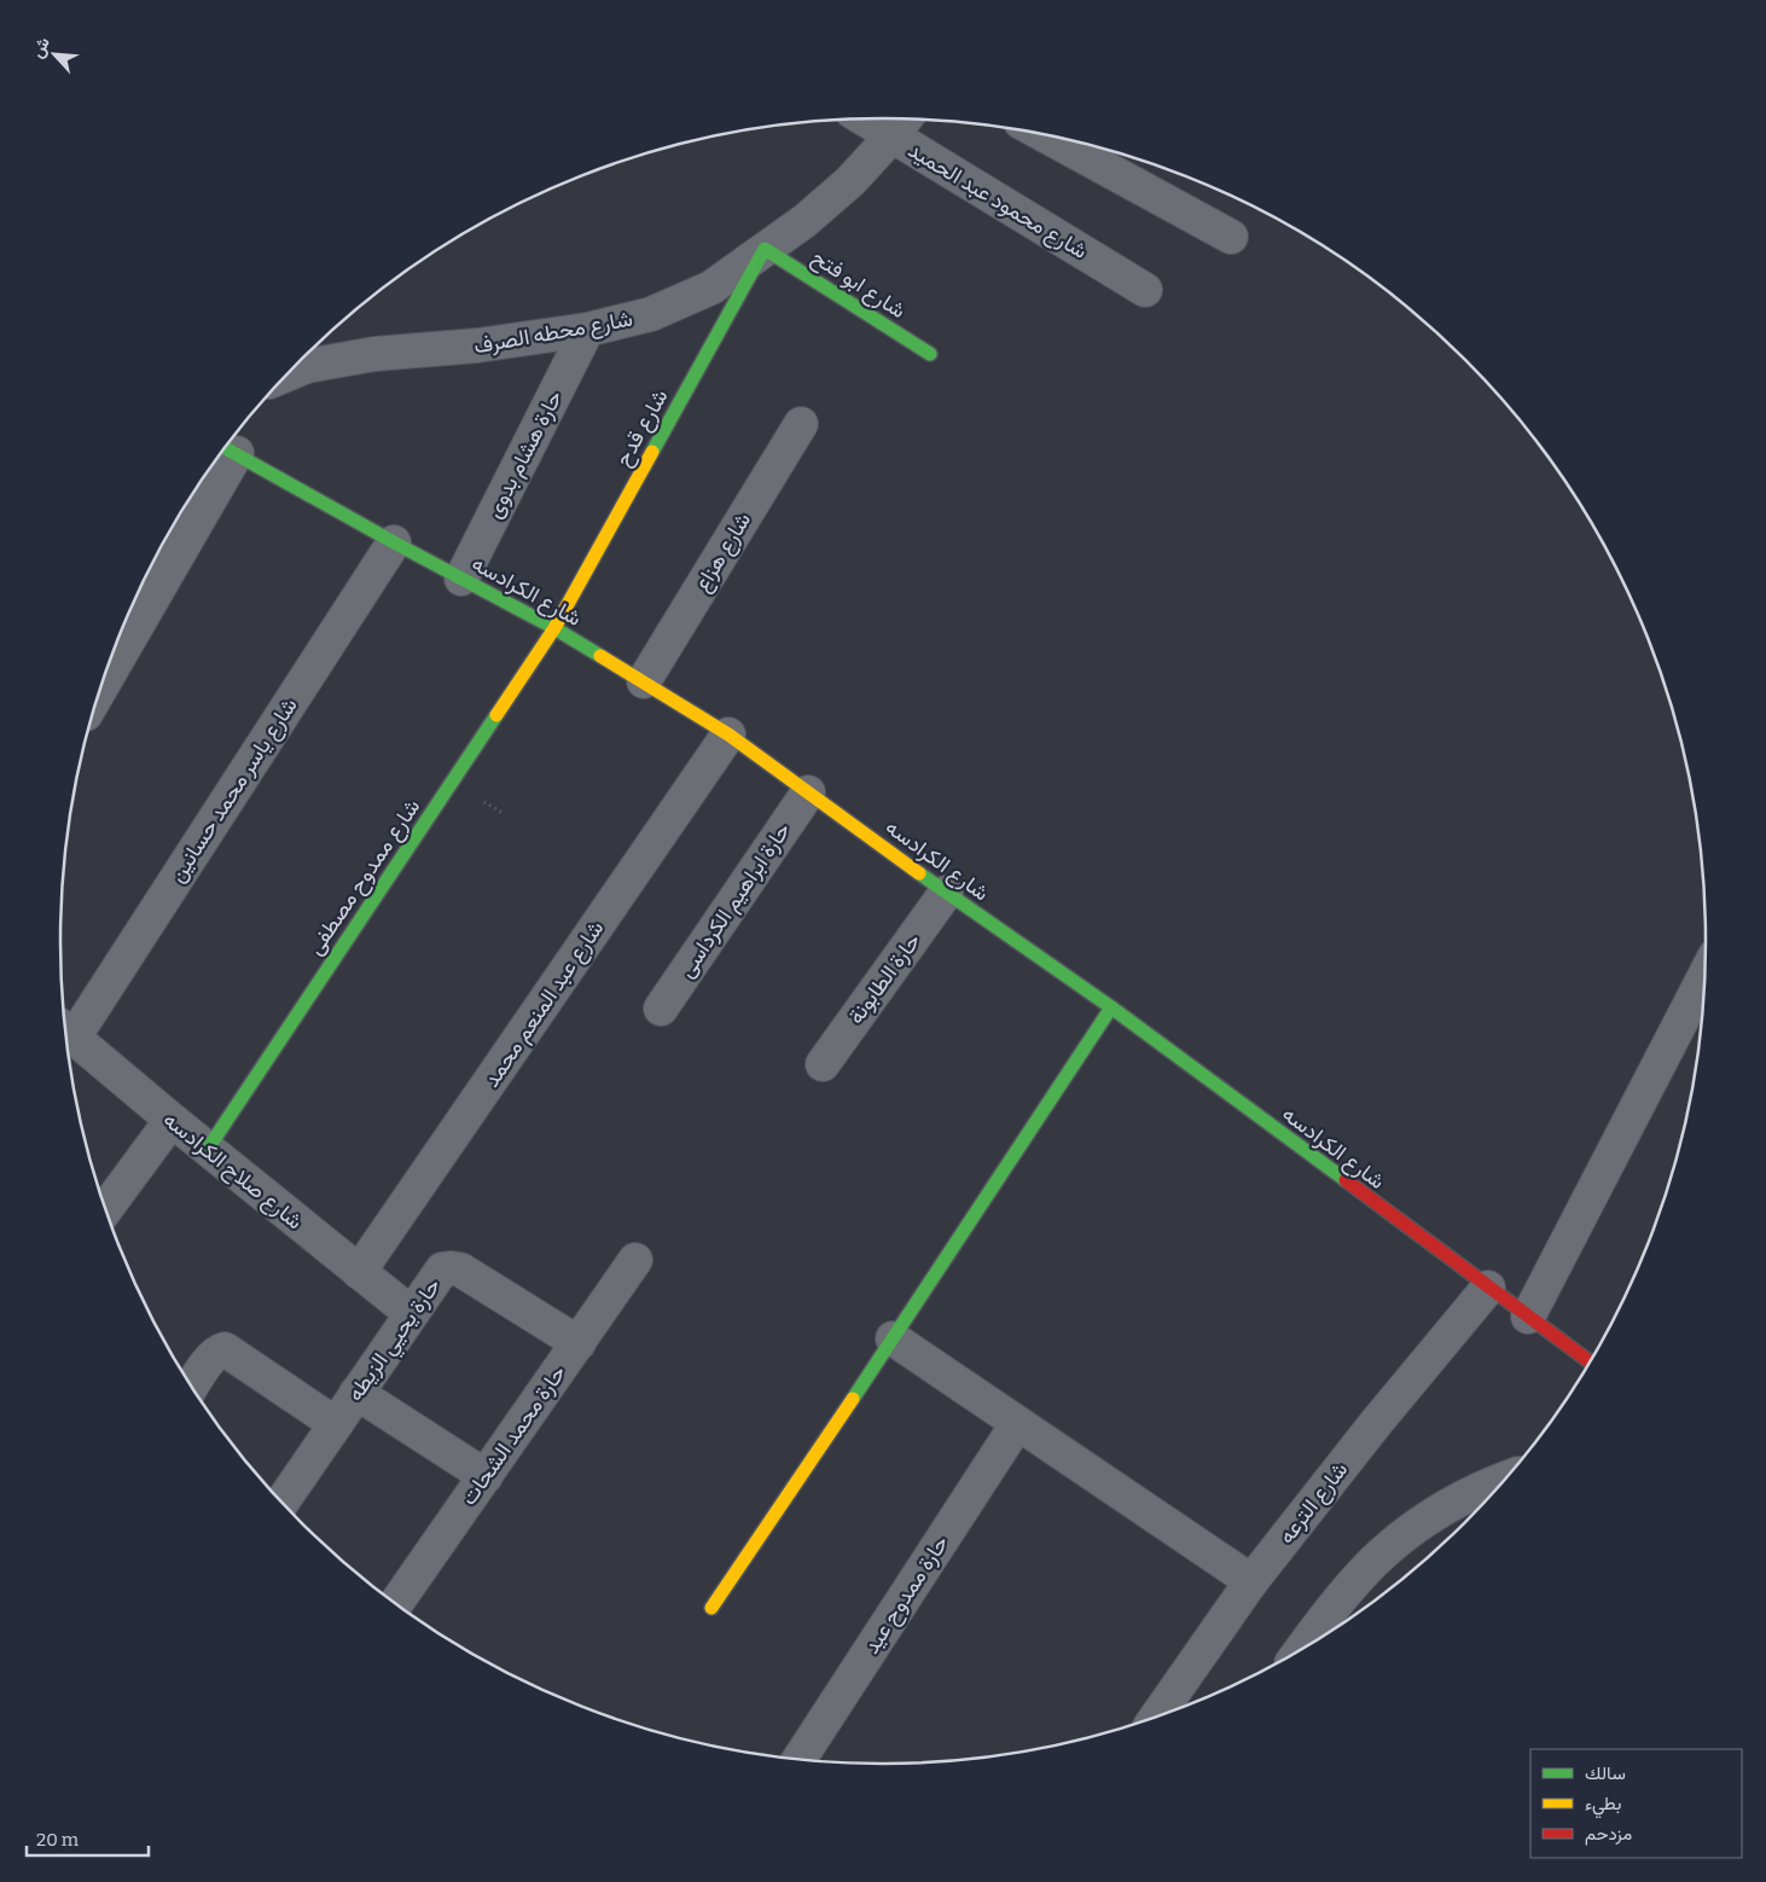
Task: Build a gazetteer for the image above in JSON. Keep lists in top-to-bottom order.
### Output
{
  "streets": {
    "street": [
      "شارع محمود عبد الحميد",
      "شارع ابو فتح",
      "شارع محطه الصرف",
      "شارع قدح",
      "حارة هشام بدوى",
      "شارع هزاع",
      "شارع الكرادسه",
      "شارع ياسر محمد حسانين",
      "شارع ممدوح مصطفى",
      "حارة ابراهيم الكرداسى",
      "حارة الطابونة",
      "شارع عبد المنعم محمد",
      "شارع صلاح الكرادسه",
      "حارة يحيي الزيطه",
      "حارة محمد الشحات",
      "شارع الترعه",
      "حارة ممدوح عيد"
    ]
  },
  "crossings": [
    ["شارع محمود عبد الحميد", "شارع محطه الصرف"],
    ["شارع ابو فتح", "شارع محطه الصرف"],
    ["شارع ابو فتح", "شارع قدح"],
    ["شارع محطه الصرف", "شارع قدح"],
    ["شارع محطه الصرف", "حارة هشام بدوى"],
    ["شارع قدح", "شارع الكرادسه"],
    ["شارع قدح", "شارع ممدوح مصطفى"],
    ["حارة هشام بدوى", "شارع الكرادسه"],
    ["شارع هزاع", "شارع الكرادسه"],
    ["شارع الكرادسه", "شارع ياسر محمد حسانين"],
    ["شارع الكرادسه", "شارع ممدوح مصطفى"],
    ["شارع الكرادسه", "حارة ابراهيم الكرداسى"],
    ["شارع الكرادسه", "حارة الطابونة"],
    ["شارع الكرادسه", "شارع عبد المنعم محمد"],
    ["شارع الكرادسه", "شارع الترعه"],
    ["شارع ياسر محمد حسانين", "شارع صلاح الكرادسه"],
    ["شارع ممدوح مصطفى", "شارع صلاح الكرادسه"],
    ["شارع عبد المنعم محمد", "شارع صلاح الكرادسه"],
    ["شارع صلاح الكرادسه", "حارة يحيي الزيطه"],
    ["حارة يحيي الزيطه", "حارة محمد الشحات"]
  ],
  "legend": ["سالك", "بطيء", "مزدحم"],
  "scale_bar": "20 m",
  "north": "top left"
}
